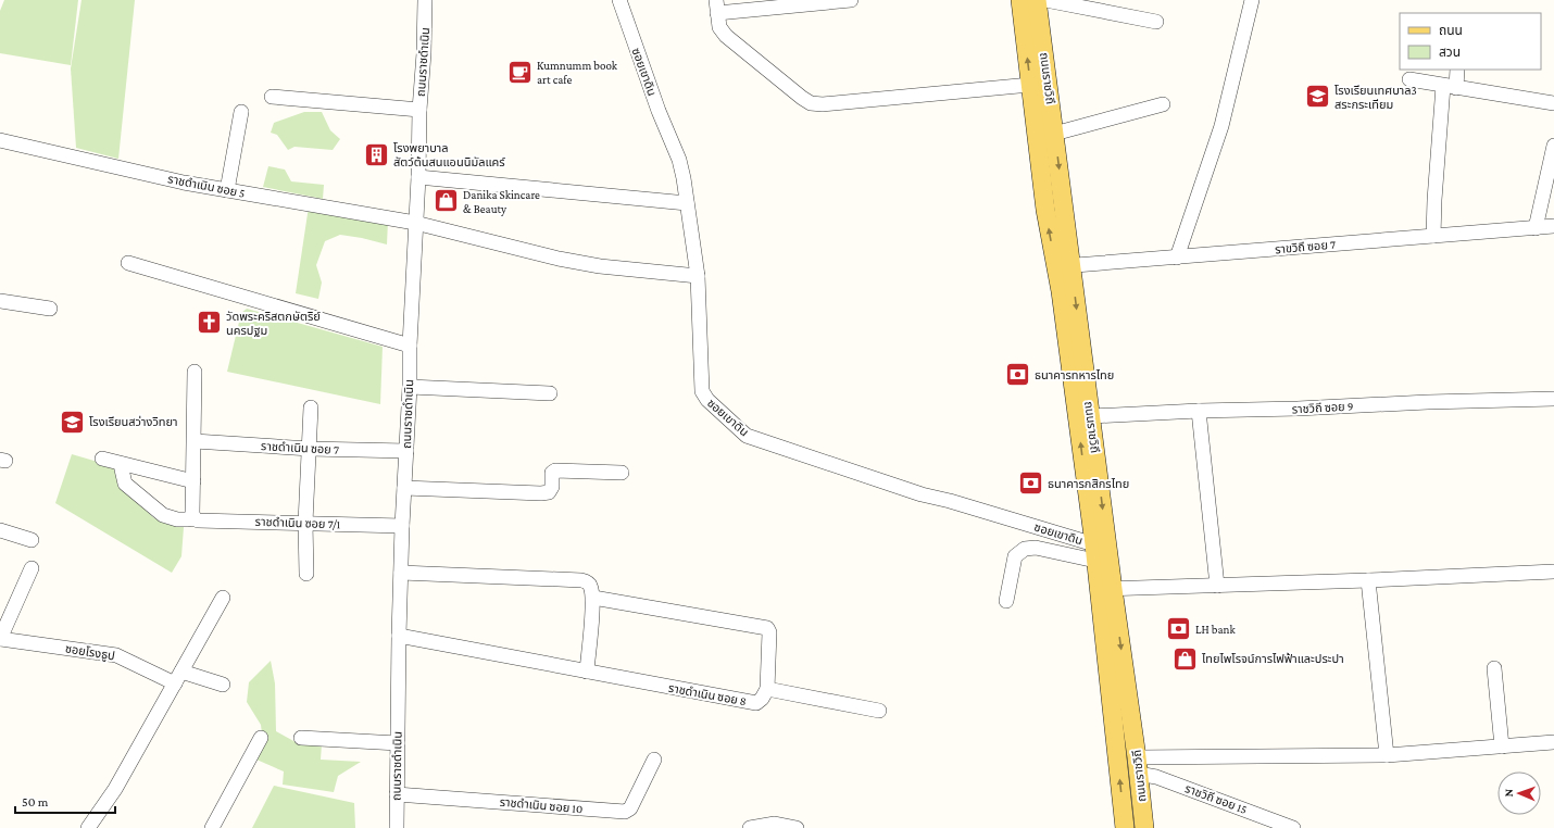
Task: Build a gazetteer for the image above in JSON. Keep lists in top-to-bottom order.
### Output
{
  "streets": {
    "main road": ["ถนนราชวิถี"],
    "street": [
      "ถนนราชดำเนิน",
      "ซอยเขาดิน",
      "ราชดำเนิน ซอย 5",
      "ราขวิถี ซอย 7",
      "ราชวิถี ซอย 9",
      "ราชดำเนิน ซอย 7",
      "ราชดำเนิน ซอย 7/1",
      "ซอยโรงธูป",
      "ราชดำเนิน ซอย 8",
      "ราชวิถี ซอย 15",
      "ราชดำเนิน ซอย 10"
    ]
  },
  "crossings": [
    ["ถนนราชดำเนิน", "ราชดำเนิน ซอย 5"],
    ["ถนนราชดำเนิน", "ราชดำเนิน ซอย 7"],
    ["ถนนราชดำเนิน", "ราชดำเนิน ซอย 7/1"],
    ["ถนนราชดำเนิน", "ราชดำเนิน ซอย 8"],
    ["ถนนราชดำเนิน", "ราชดำเนิน ซอย 10"],
    ["ซอยเขาดิน", "ถนนราชวิถี"],
    ["ซอยเขาดิน", "ราชดำเนิน ซอย 5"],
    ["ถนนราชวิถี", "ราขวิถี ซอย 7"],
    ["ถนนราชวิถี", "ราชวิถี ซอย 9"],
    ["ถนนราชวิถี", "ราชวิถี ซอย 15"]
  ],
  "places": {
    "cafe": ["Kumnumm book art cafe"],
    "school or university": ["โรงเรียนเทศบาล3 สระกระเทียม", "โรงเรียนสว่างวิทยา"],
    "building": ["โรงพยาบาล สัตว์ต้นสนแอนนิมัลแคร์"],
    "shop": ["Danika Skincare & Beauty", "ไทยไพโรจน์การไฟฟ้าและประปา"],
    "church": ["วัดพระคริสตกษัตริย์ นครปฐม"],
    "bank": ["ธนาคารทหารไทย", "ธนาคารกสิกรไทย", "LH bank"]
  },
  "legend": ["ถนน", "สวน"],
  "scale_bar": "50 m",
  "north": "left"
}
